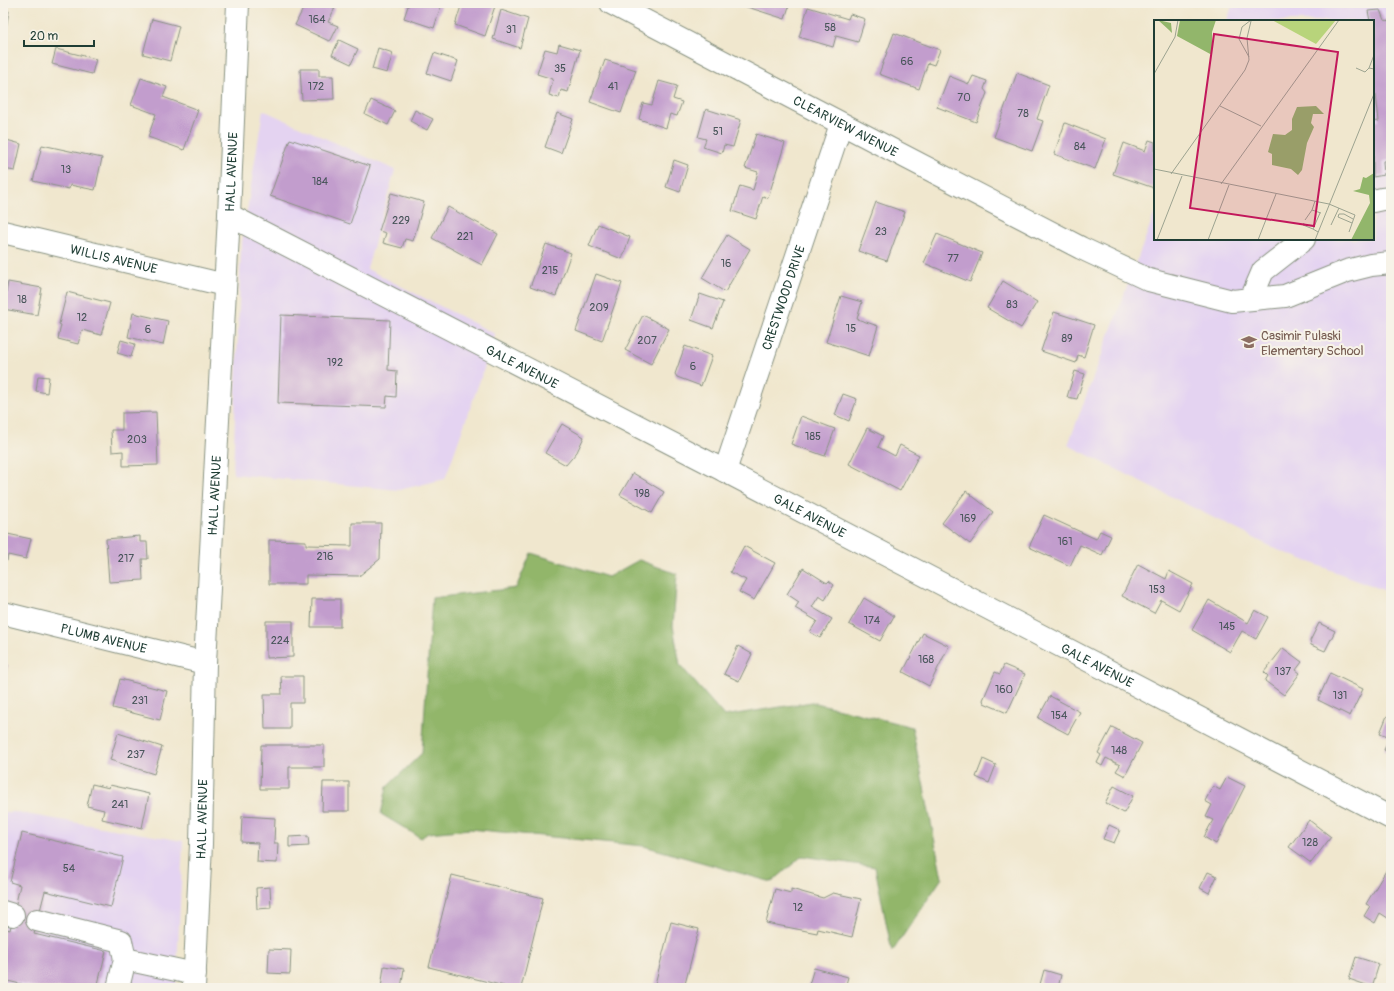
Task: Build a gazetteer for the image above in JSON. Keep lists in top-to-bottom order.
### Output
{
  "streets": {
    "street": [
      "CLEARVIEW AVENUE",
      "HALL AVENUE",
      "WILLIS AVENUE",
      "CRESTWOOD DRIVE",
      "GALE AVENUE",
      "PLUMB AVENUE"
    ]
  },
  "crossings": [
    ["CLEARVIEW AVENUE", "CRESTWOOD DRIVE"],
    ["HALL AVENUE", "WILLIS AVENUE"],
    ["HALL AVENUE", "GALE AVENUE"],
    ["HALL AVENUE", "PLUMB AVENUE"],
    ["CRESTWOOD DRIVE", "GALE AVENUE"]
  ],
  "places": {
    "school or university": ["Casimir Pulaski Elementary School"]
  },
  "house_numbers": [
    "164",
    "58",
    "31",
    "66",
    "35",
    "172",
    "41",
    "70",
    "78",
    "51",
    "84",
    "13",
    "184",
    "229",
    "23",
    "221",
    "77",
    "16",
    "215",
    "18",
    "83",
    "209",
    "12",
    "15",
    "6",
    "89",
    "207",
    "192",
    "6",
    "185",
    "203",
    "198",
    "169",
    "161",
    "216",
    "217",
    "153",
    "174",
    "145",
    "224",
    "168",
    "137",
    "160",
    "131",
    "231",
    "154",
    "148",
    "237",
    "241",
    "128",
    "54",
    "12"
  ],
  "scale_bar": "20 m"
}
